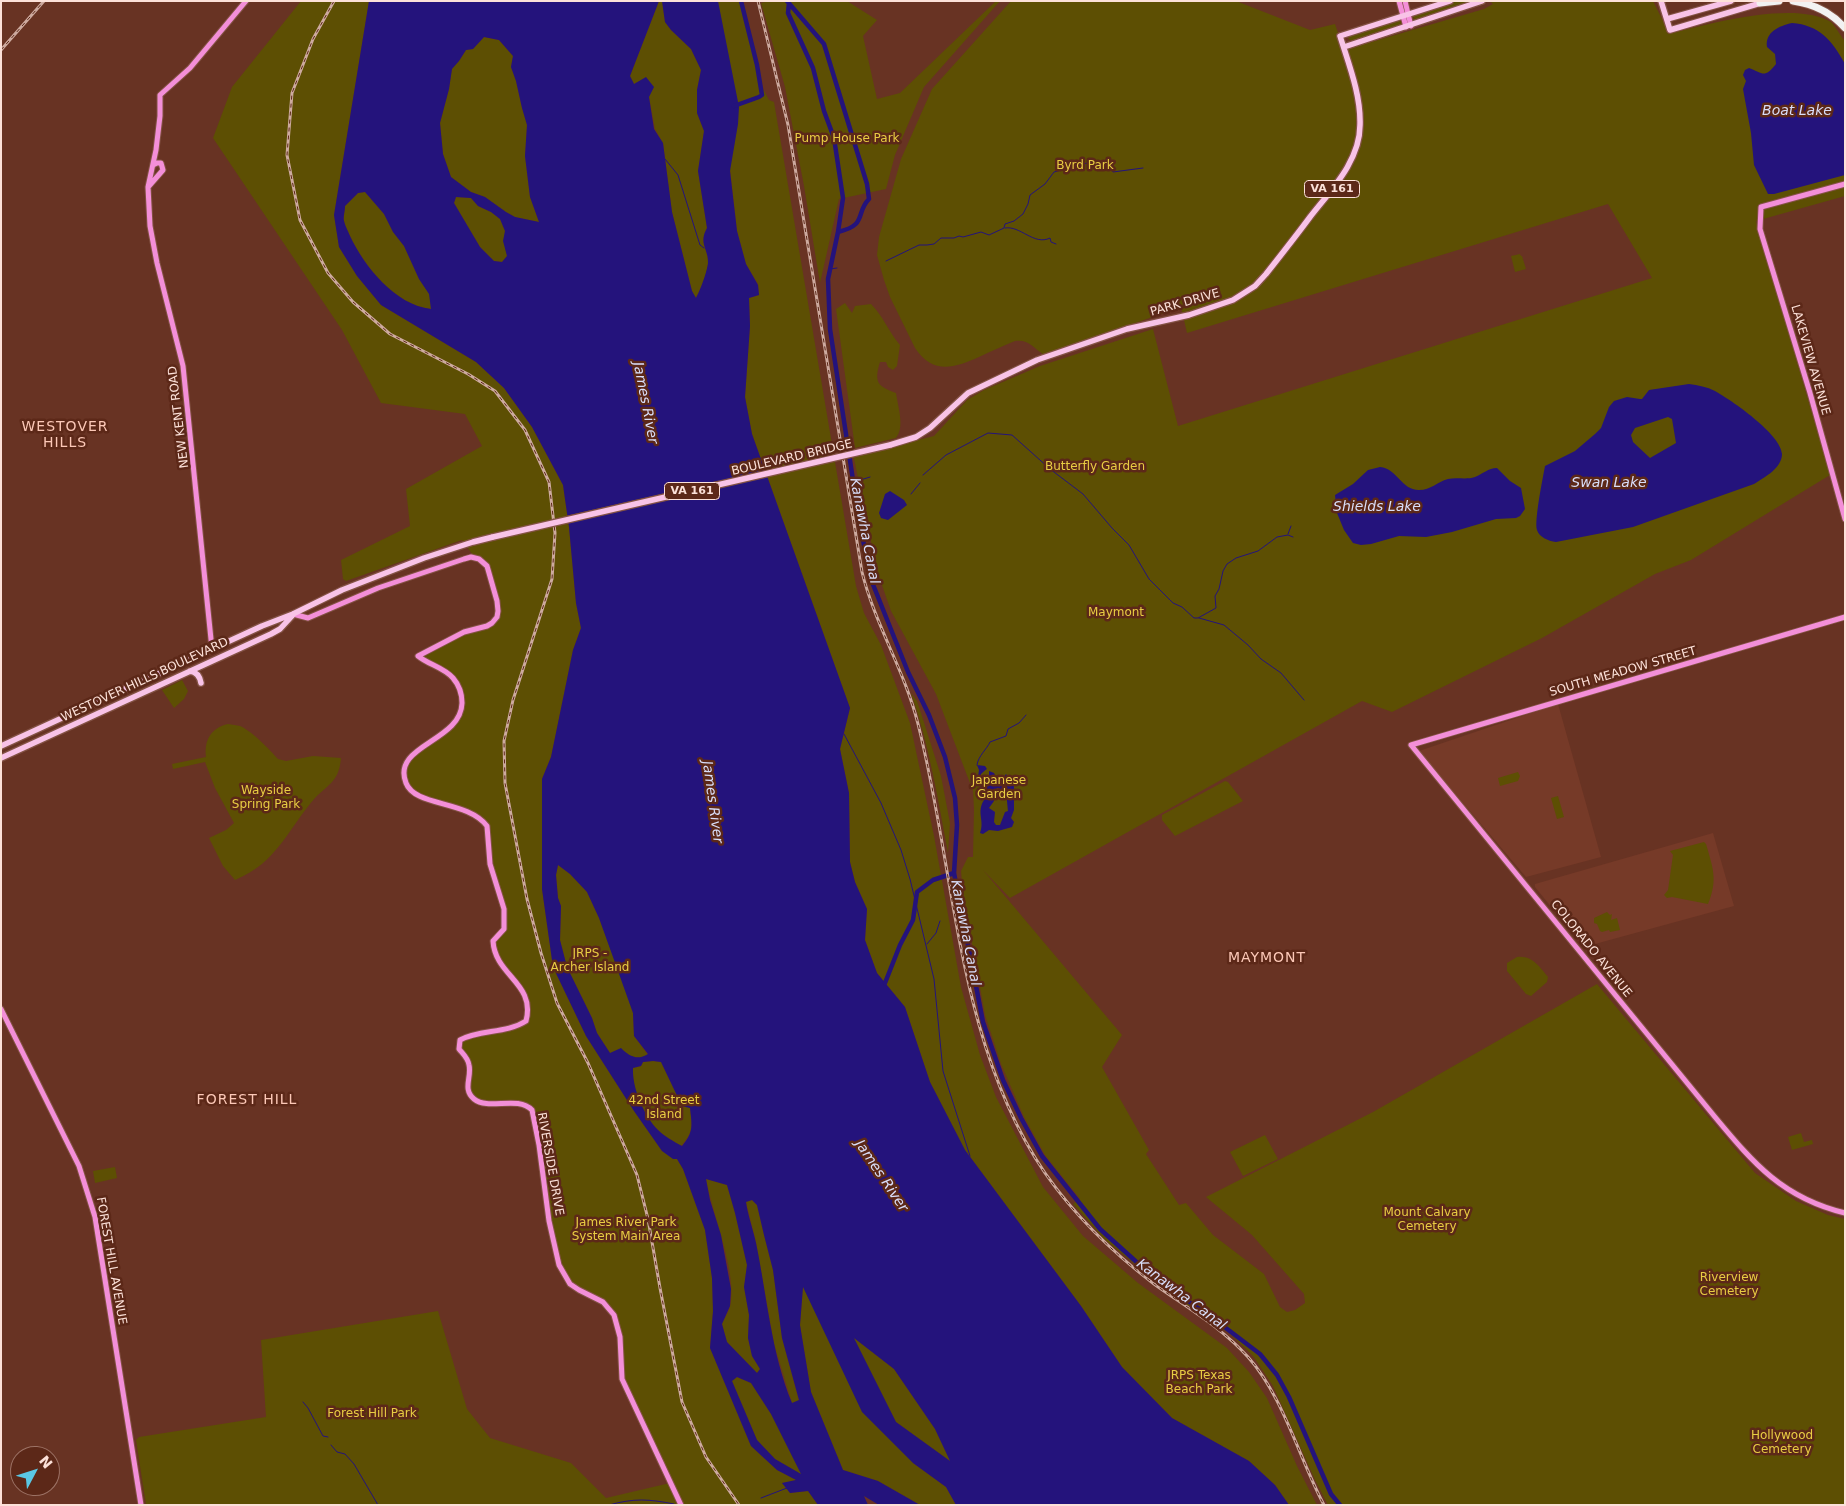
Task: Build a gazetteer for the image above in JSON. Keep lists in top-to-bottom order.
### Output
{
  "streets": {
    "main road": [
      "VA 161",
      "PARK DRIVE",
      "BOULEVARD BRIDGE",
      "WESTOVER HILLS BOULEVARD"
    ],
    "street": [
      "LAKEVIEW AVENUE",
      "NEW KENT ROAD",
      "SOUTH MEADOW STREET",
      "COLORADO AVENUE",
      "RIVERSIDE DRIVE",
      "FOREST HILL AVENUE"
    ]
  },
  "crossings": [
    ["VA 161", "PARK DRIVE"],
    ["PARK DRIVE", "BOULEVARD BRIDGE"],
    ["NEW KENT ROAD", "WESTOVER HILLS BOULEVARD"],
    ["BOULEVARD BRIDGE", "WESTOVER HILLS BOULEVARD"],
    ["SOUTH MEADOW STREET", "COLORADO AVENUE"],
    ["WESTOVER HILLS BOULEVARD", "RIVERSIDE DRIVE"]
  ],
  "districts": ["WESTOVER HILLS", "MAYMONT", "FOREST HILL"],
  "water": [
    "Boat Lake",
    "James River",
    "Swan Lake",
    "Shields Lake",
    "Kanawha Canal"
  ],
  "parks": [
    "Pump House Park",
    "Byrd Park",
    "Butterfly Garden",
    "Maymont",
    "Japanese Garden",
    "Wayside Spring Park",
    "JRPS - Archer Island",
    "42nd Street Island",
    "Mount Calvary Cemetery",
    "James River Park System Main Area",
    "Riverview Cemetery",
    "JRPS Texas Beach Park",
    "Forest Hill Park",
    "Hollywood Cemetery"
  ],
  "north": "top right"
}
